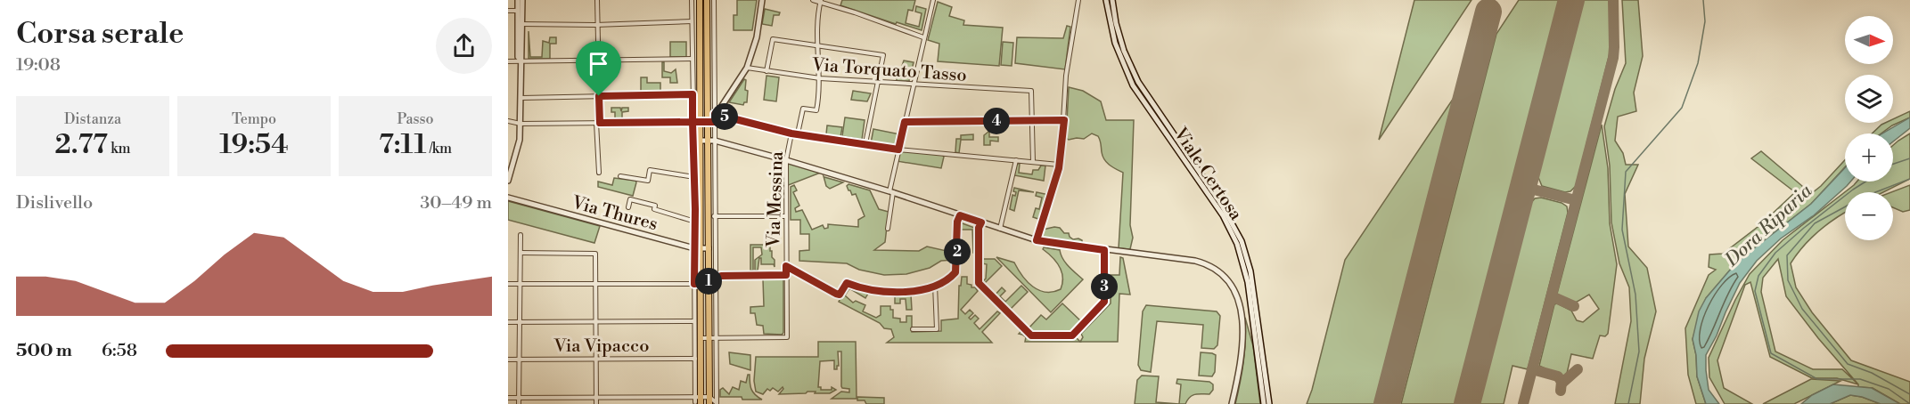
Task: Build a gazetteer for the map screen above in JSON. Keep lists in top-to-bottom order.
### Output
{
  "streets": {
    "street": [
      "Via Torquato Tasso",
      "Viale Certosa",
      "Via Messina",
      "Via Thures",
      "Via Vipacco"
    ]
  },
  "water": ["Dora Riparia"],
  "north": "right",
  "page": {
    "heading": ["Corsa serale", "19:08"],
    "map_buttons": ["+", "−"],
    "stats": [
      ["Distanza", "2.77 km"],
      ["Tempo", "19:54"],
      ["Passo", "7:11 /km"]
    ],
    "pins": [
      "5",
      "4",
      "2",
      "1",
      "3"
    ],
    "chart": ["Dislivello", "30–49 m"],
    "list": [
      {
        "name": "500 m",
        "note": "6:58"
      }
    ]
  }
}
